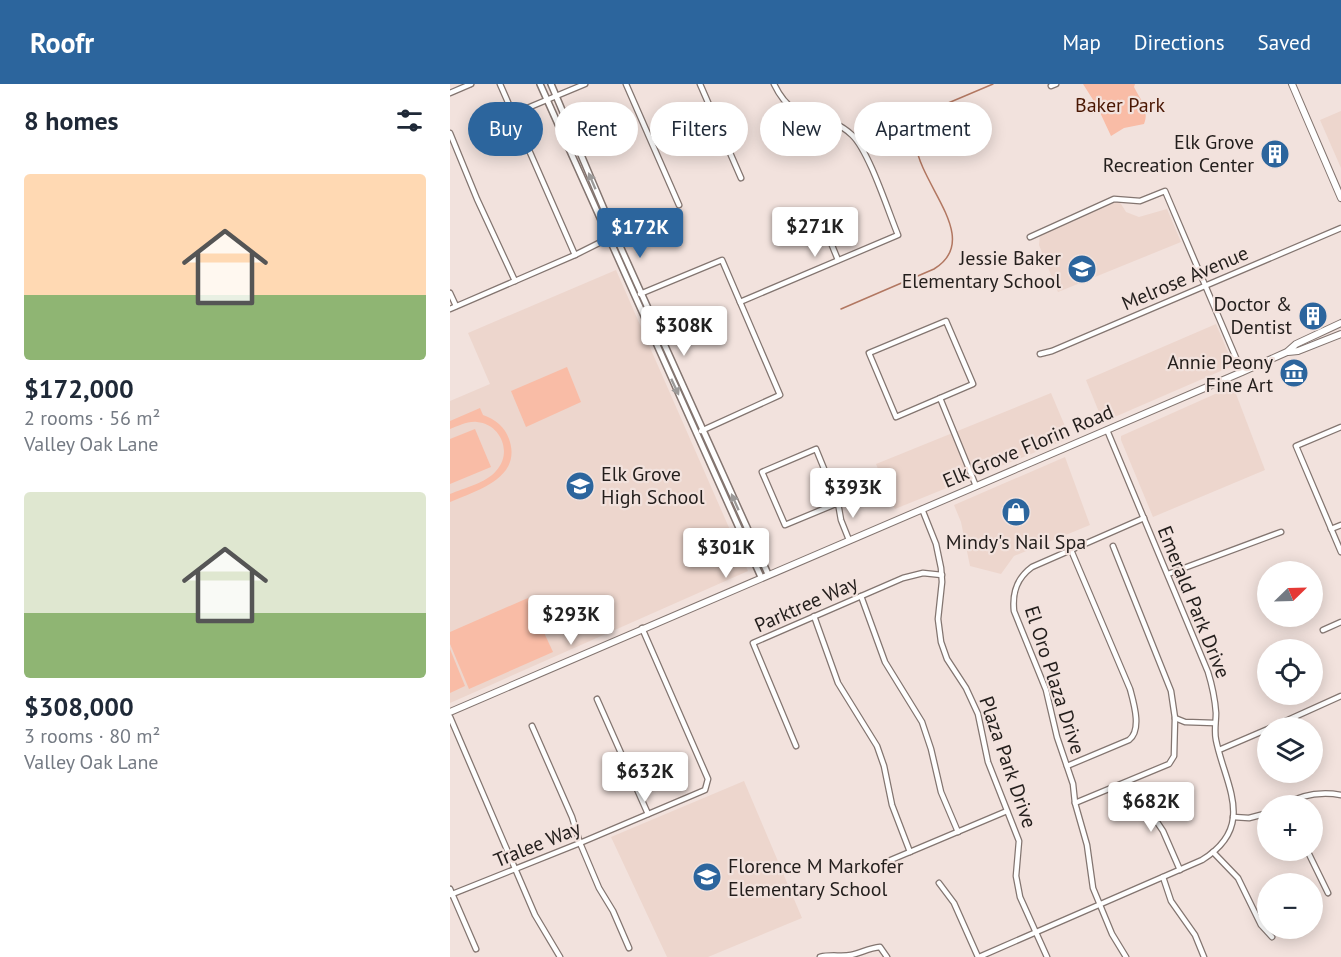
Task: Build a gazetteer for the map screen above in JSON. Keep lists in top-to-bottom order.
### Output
{
  "streets": {
    "main road": ["Elk Grove Florin Road"],
    "street": [
      "Melrose Avenue",
      "Emerald Park Drive",
      "Parktree Way",
      "El Oro Plaza Drive",
      "Plaza Park Drive",
      "Tralee Way"
    ]
  },
  "crossings": [
    ["Elk Grove Florin Road", "Emerald Park Drive"],
    ["Elk Grove Florin Road", "Plaza Park Drive"],
    ["Elk Grove Florin Road", "Tralee Way"],
    ["Emerald Park Drive", "El Oro Plaza Drive"],
    ["Parktree Way", "Plaza Park Drive"]
  ],
  "parks": ["Baker Park"],
  "places": {
    "building": ["Elk Grove Recreation Center", "Doctor & Dentist"],
    "school or university": ["Jessie Baker Elementary School", "Elk Grove High School", "Florence M Markofer Elementary School"],
    "museum": ["Annie Peony Fine Art"],
    "shop": ["Mindy's Nail Spa"]
  },
  "north": "top right",
  "page": {
    "header": "Roofr",
    "nav": ["Map", "Directions", "Saved"],
    "heading": "8 homes",
    "chip": [
      "Buy",
      "Rent",
      "Filters",
      "New",
      "Apartment"
    ],
    "list": [
      {
        "name": "$172,000",
        "note": "2 rooms · 56 m² · Valley Oak Lane"
      },
      {
        "name": "$308,000",
        "note": "3 rooms · 80 m² · Valley Oak Lane"
      }
    ],
    "price": [
      "$271K",
      "$172K",
      "$308K",
      "$393K",
      "$301K",
      "$293K",
      "$632K",
      "$682K"
    ],
    "map_buttons": ["+", "−"]
  }
}
